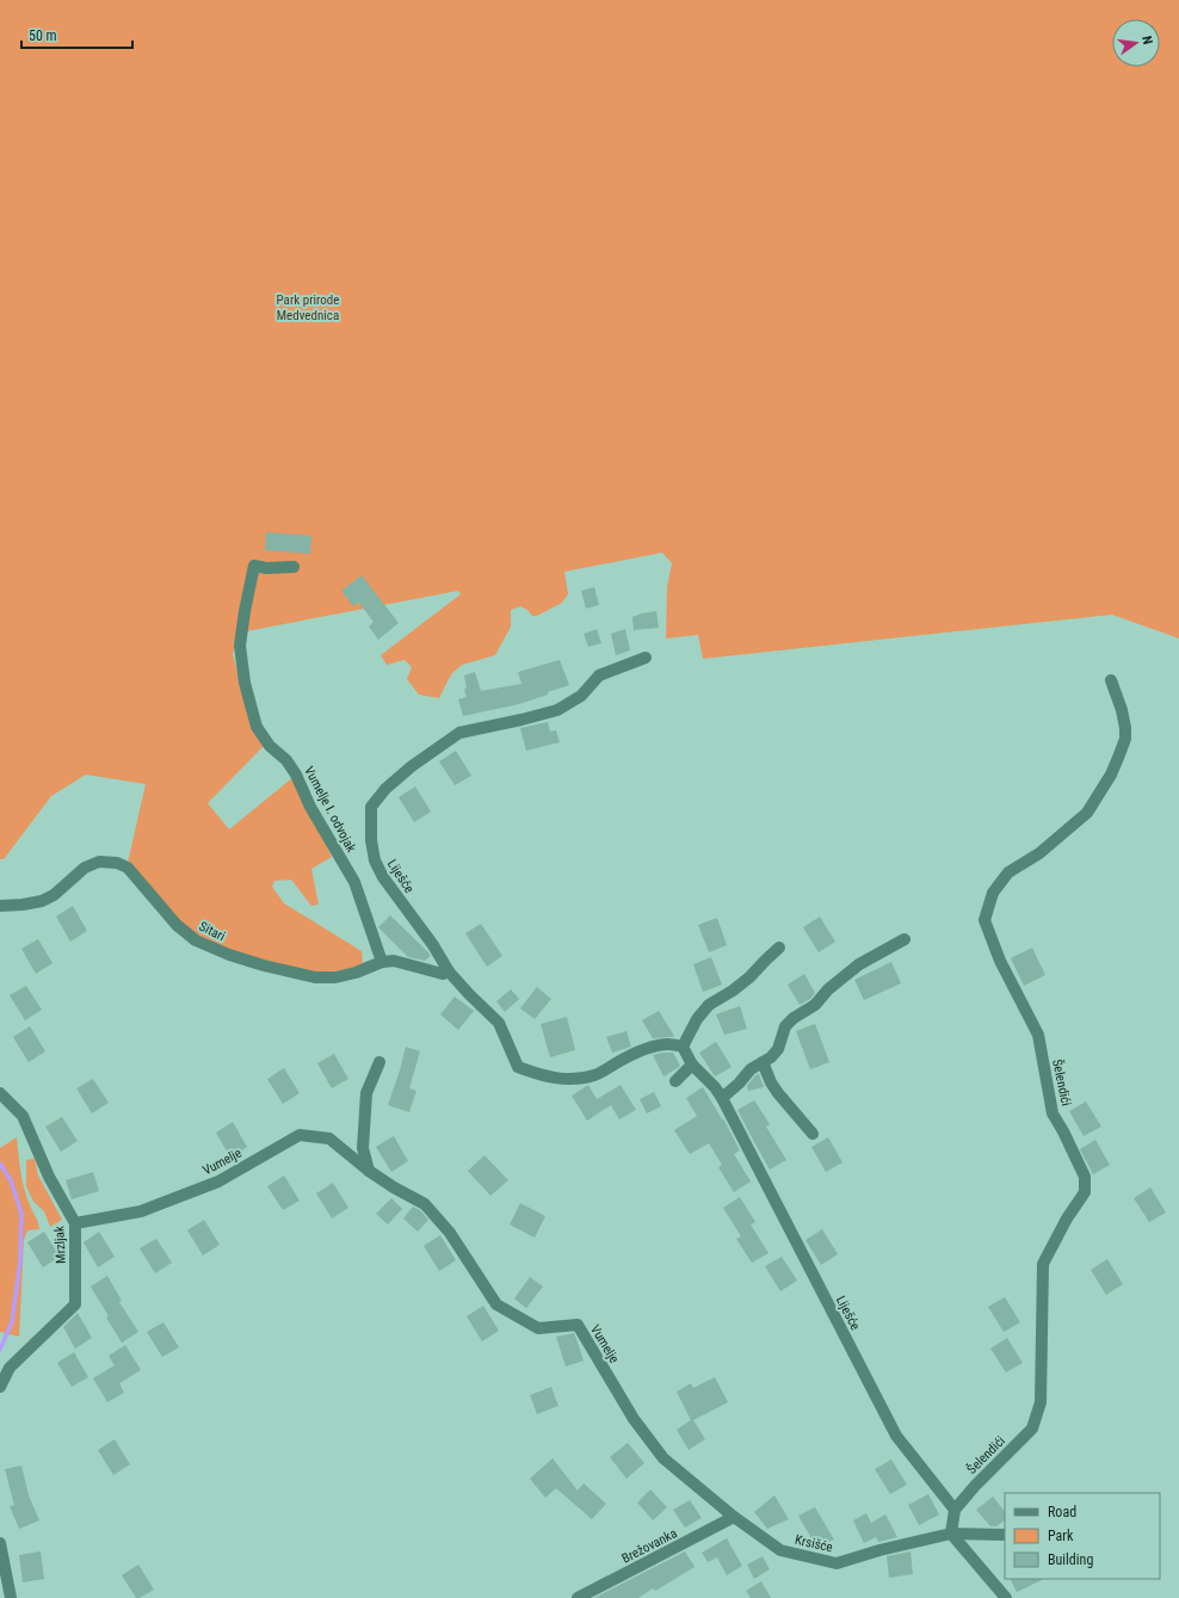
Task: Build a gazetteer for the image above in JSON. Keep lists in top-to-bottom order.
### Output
{
  "streets": {
    "street": [
      "Vumelje I. odvojak",
      "Liješće",
      "Sitari",
      "Šelendići",
      "Vumelje",
      "Mrzljak",
      "Krsišće",
      "Brežovanka"
    ]
  },
  "crossings": [
    ["Vumelje I. odvojak", "Sitari"],
    ["Liješće", "Sitari"],
    ["Liješće", "Šelendići"],
    ["Vumelje", "Mrzljak"],
    ["Vumelje", "Krsišće"],
    ["Vumelje", "Brežovanka"],
    ["Krsišće", "Brežovanka"]
  ],
  "parks": ["Park prirode Medvednica"],
  "legend": ["Road", "Park", "Building"],
  "scale_bar": "50 m",
  "north": "right"
}
